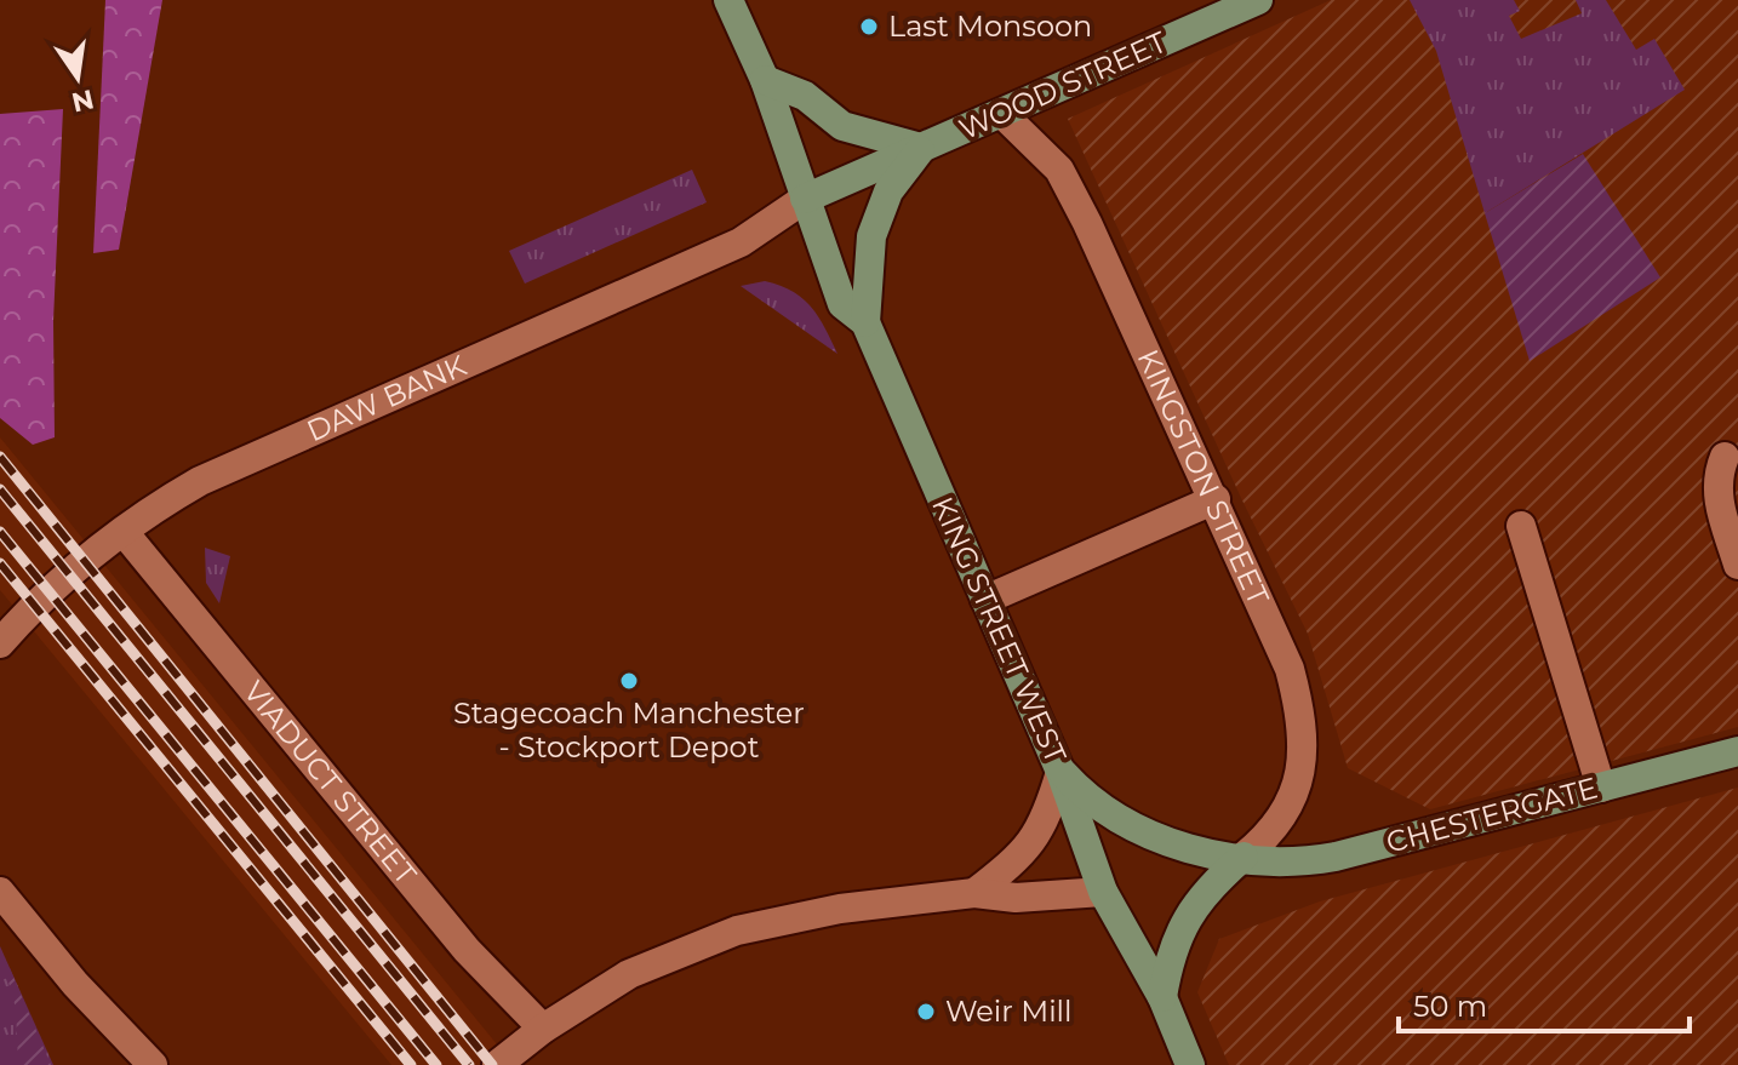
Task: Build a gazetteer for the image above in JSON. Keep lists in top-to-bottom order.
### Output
{
  "streets": {
    "main road": ["WOOD STREET", "KING STREET WEST", "CHESTERGATE"],
    "street": ["DAW BANK", "KINGSTON STREET", "VIADUCT STREET"]
  },
  "crossings": [
    ["WOOD STREET", "KINGSTON STREET"],
    ["DAW BANK", "KING STREET WEST"],
    ["DAW BANK", "VIADUCT STREET"],
    ["KINGSTON STREET", "CHESTERGATE"],
    ["KING STREET WEST", "CHESTERGATE"]
  ],
  "places": ["Last Monsoon", "Stagecoach Manchester - Stockport Depot", "Weir Mill"],
  "scale_bar": "50 m",
  "north": "bottom"
}
